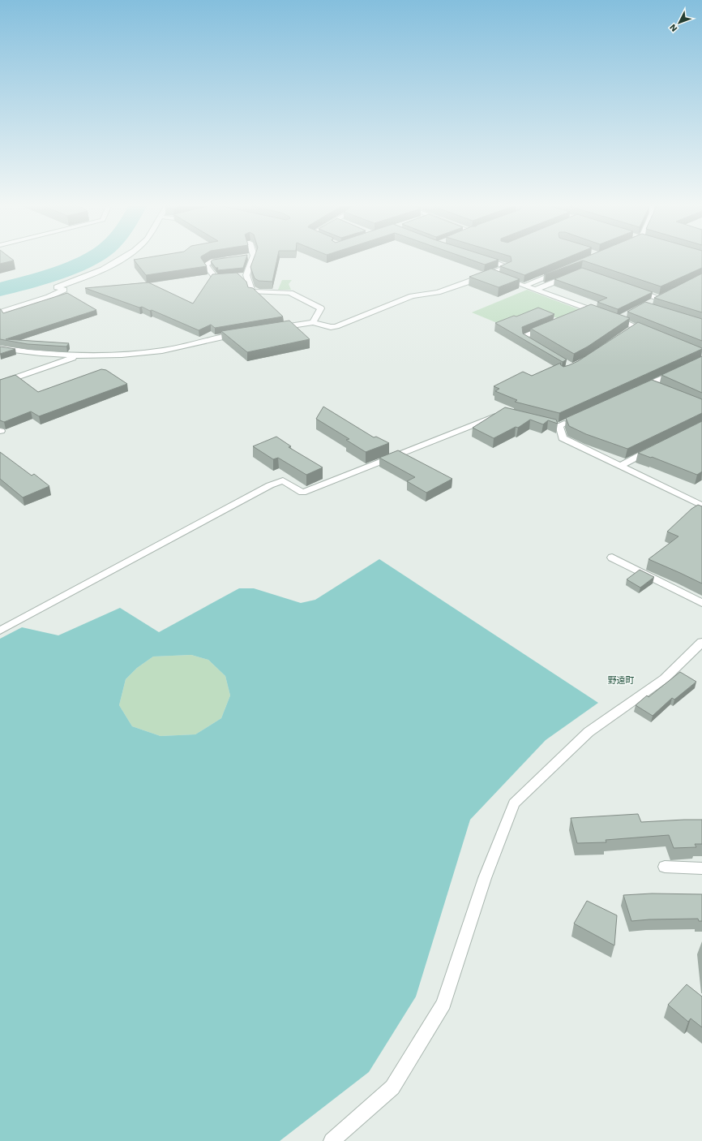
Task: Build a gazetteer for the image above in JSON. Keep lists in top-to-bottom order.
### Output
{
  "districts": ["野遠町"],
  "north": "bottom left"
}
